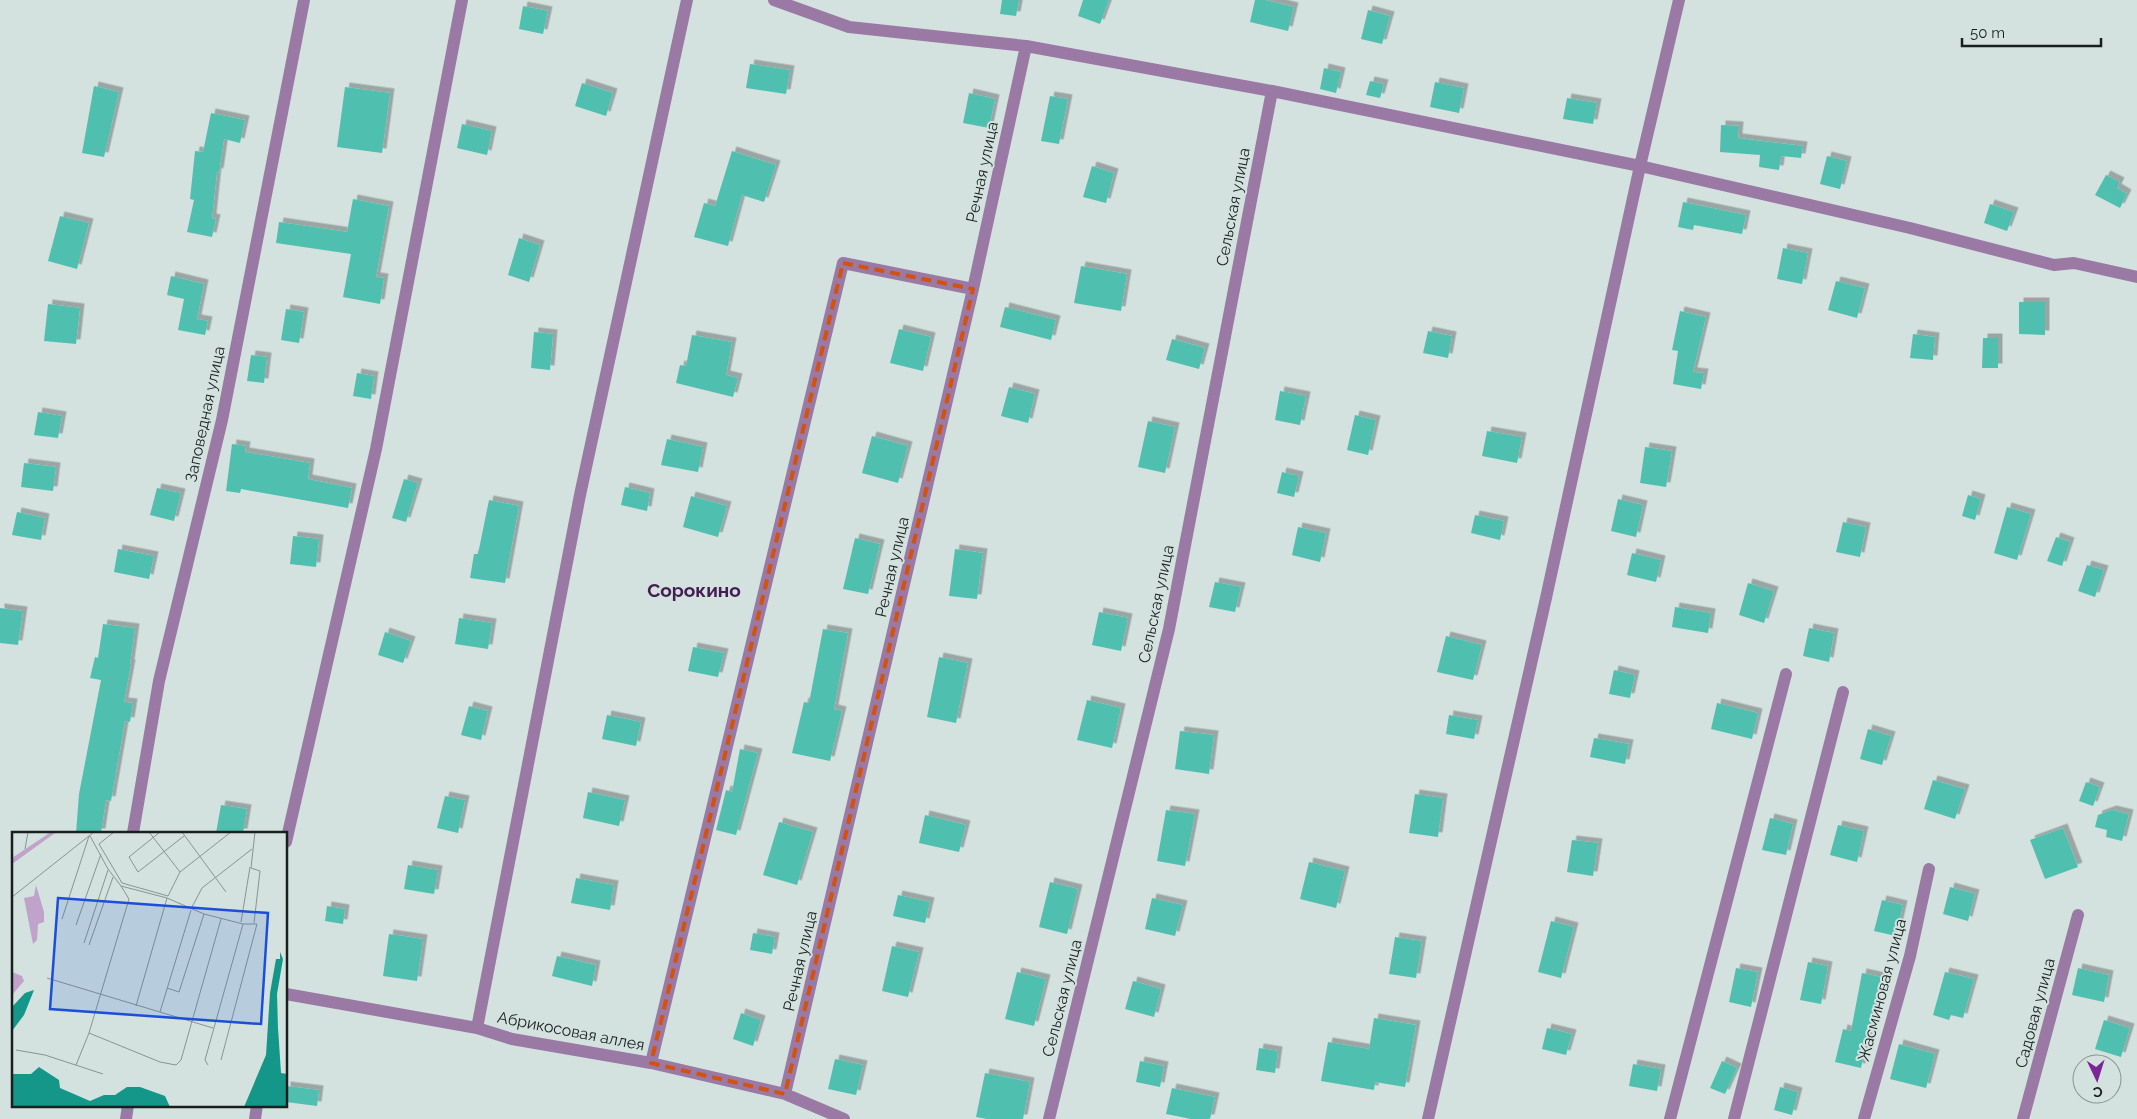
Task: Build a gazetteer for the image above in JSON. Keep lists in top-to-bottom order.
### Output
{
  "streets": {
    "street": [
      "Речная улица",
      "Сельская улица",
      "Заповедная улица",
      "Жасминовая улица",
      "Садовая улица",
      "Абрикосовая аллея"
    ]
  },
  "crossings": [
    ["Речная улица", "Абрикосовая аллея"]
  ],
  "districts": ["Сорокино"],
  "scale_bar": "50 m",
  "north": "bottom"
}
